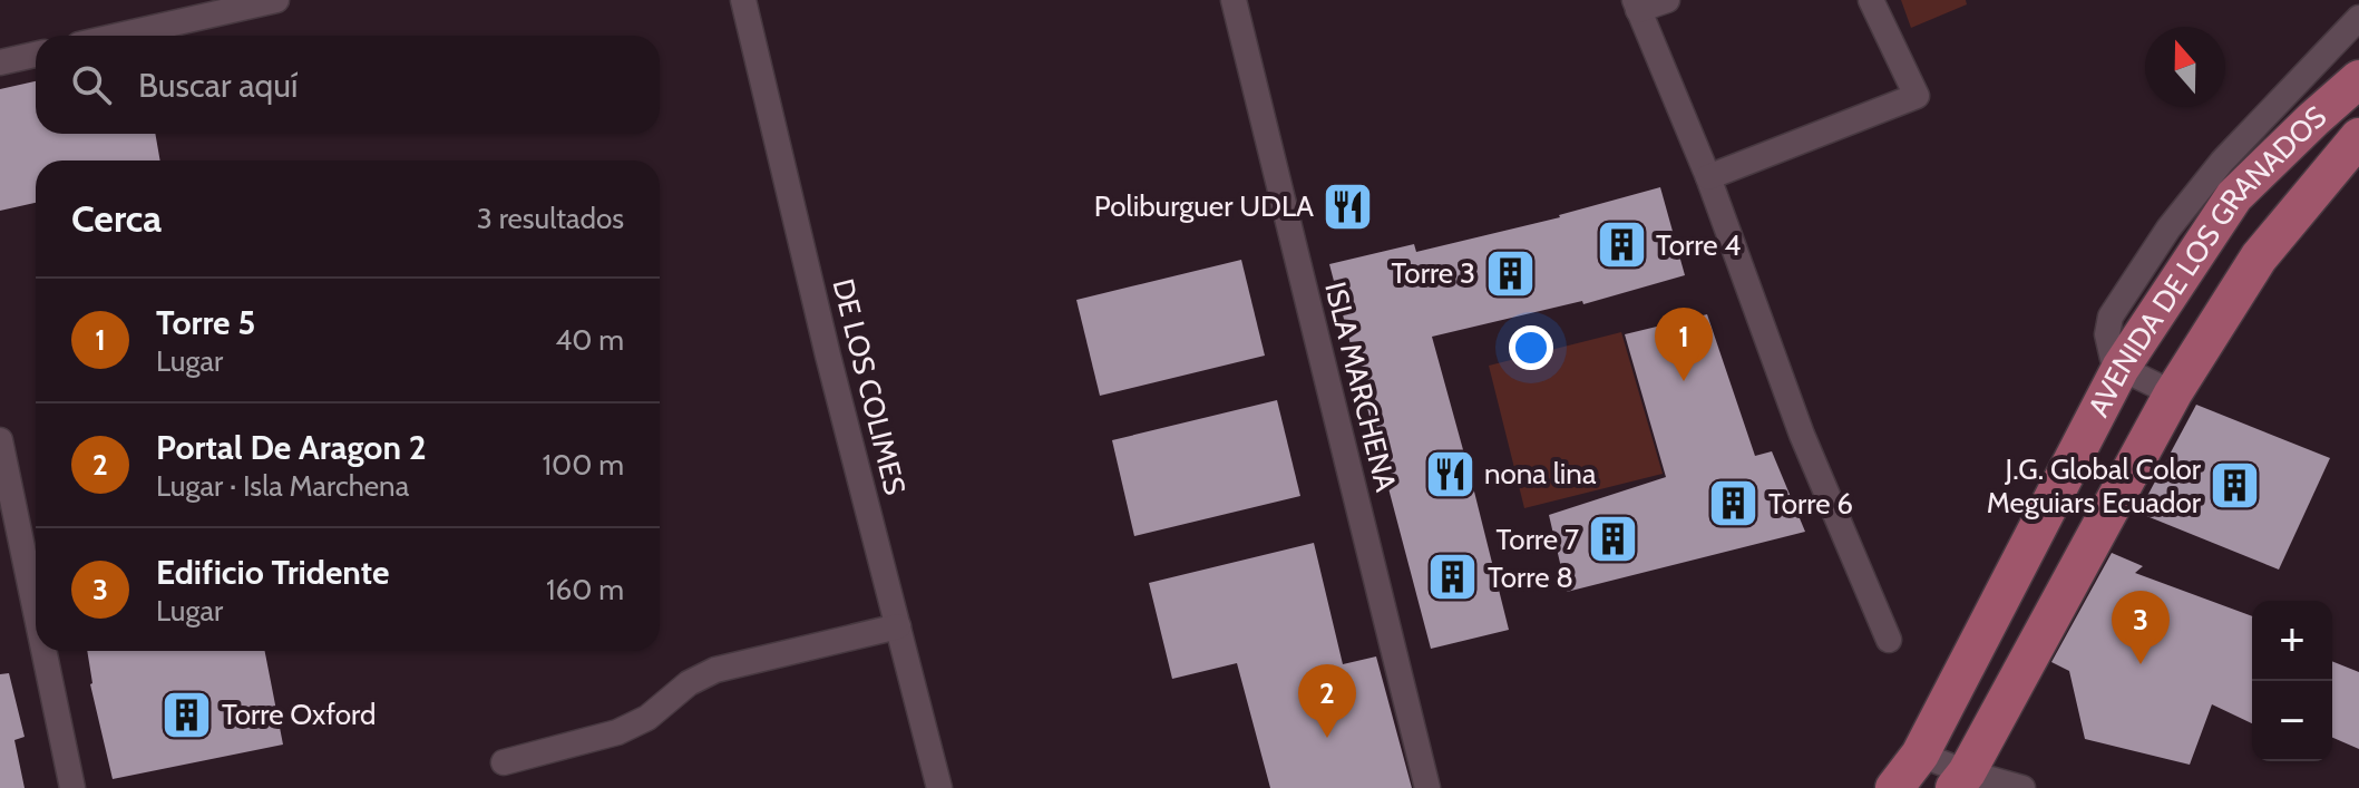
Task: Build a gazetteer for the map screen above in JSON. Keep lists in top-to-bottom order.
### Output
{
  "streets": {
    "main road": ["AVENIDA DE LOS GRANADOS"],
    "street": ["DE LOS COLIMES", "ISLA MARCHENA"]
  },
  "places": {
    "restaurant": ["Poliburguer UDLA", "nona lina"],
    "building": [
      "Torre 4",
      "Torre 3",
      "J.G. Global Color Meguiars Ecuador",
      "Torre 6",
      "Torre 7",
      "Torre 8",
      "Torre Oxford"
    ]
  },
  "north": "top",
  "page": {
    "search": "Buscar aquí",
    "heading": ["Cerca", "3 resultados"],
    "list": [
      {
        "mark": "1",
        "name": "Torre 5",
        "note": "Lugar",
        "value": "40 m"
      },
      {
        "mark": "2",
        "name": "Portal De Aragon 2",
        "note": "Lugar · Isla Marchena",
        "value": "100 m"
      },
      {
        "mark": "3",
        "name": "Edificio Tridente",
        "note": "Lugar",
        "value": "160 m"
      }
    ],
    "pins": ["1", "3", "2"],
    "map_buttons": ["+", "−"]
  }
}
